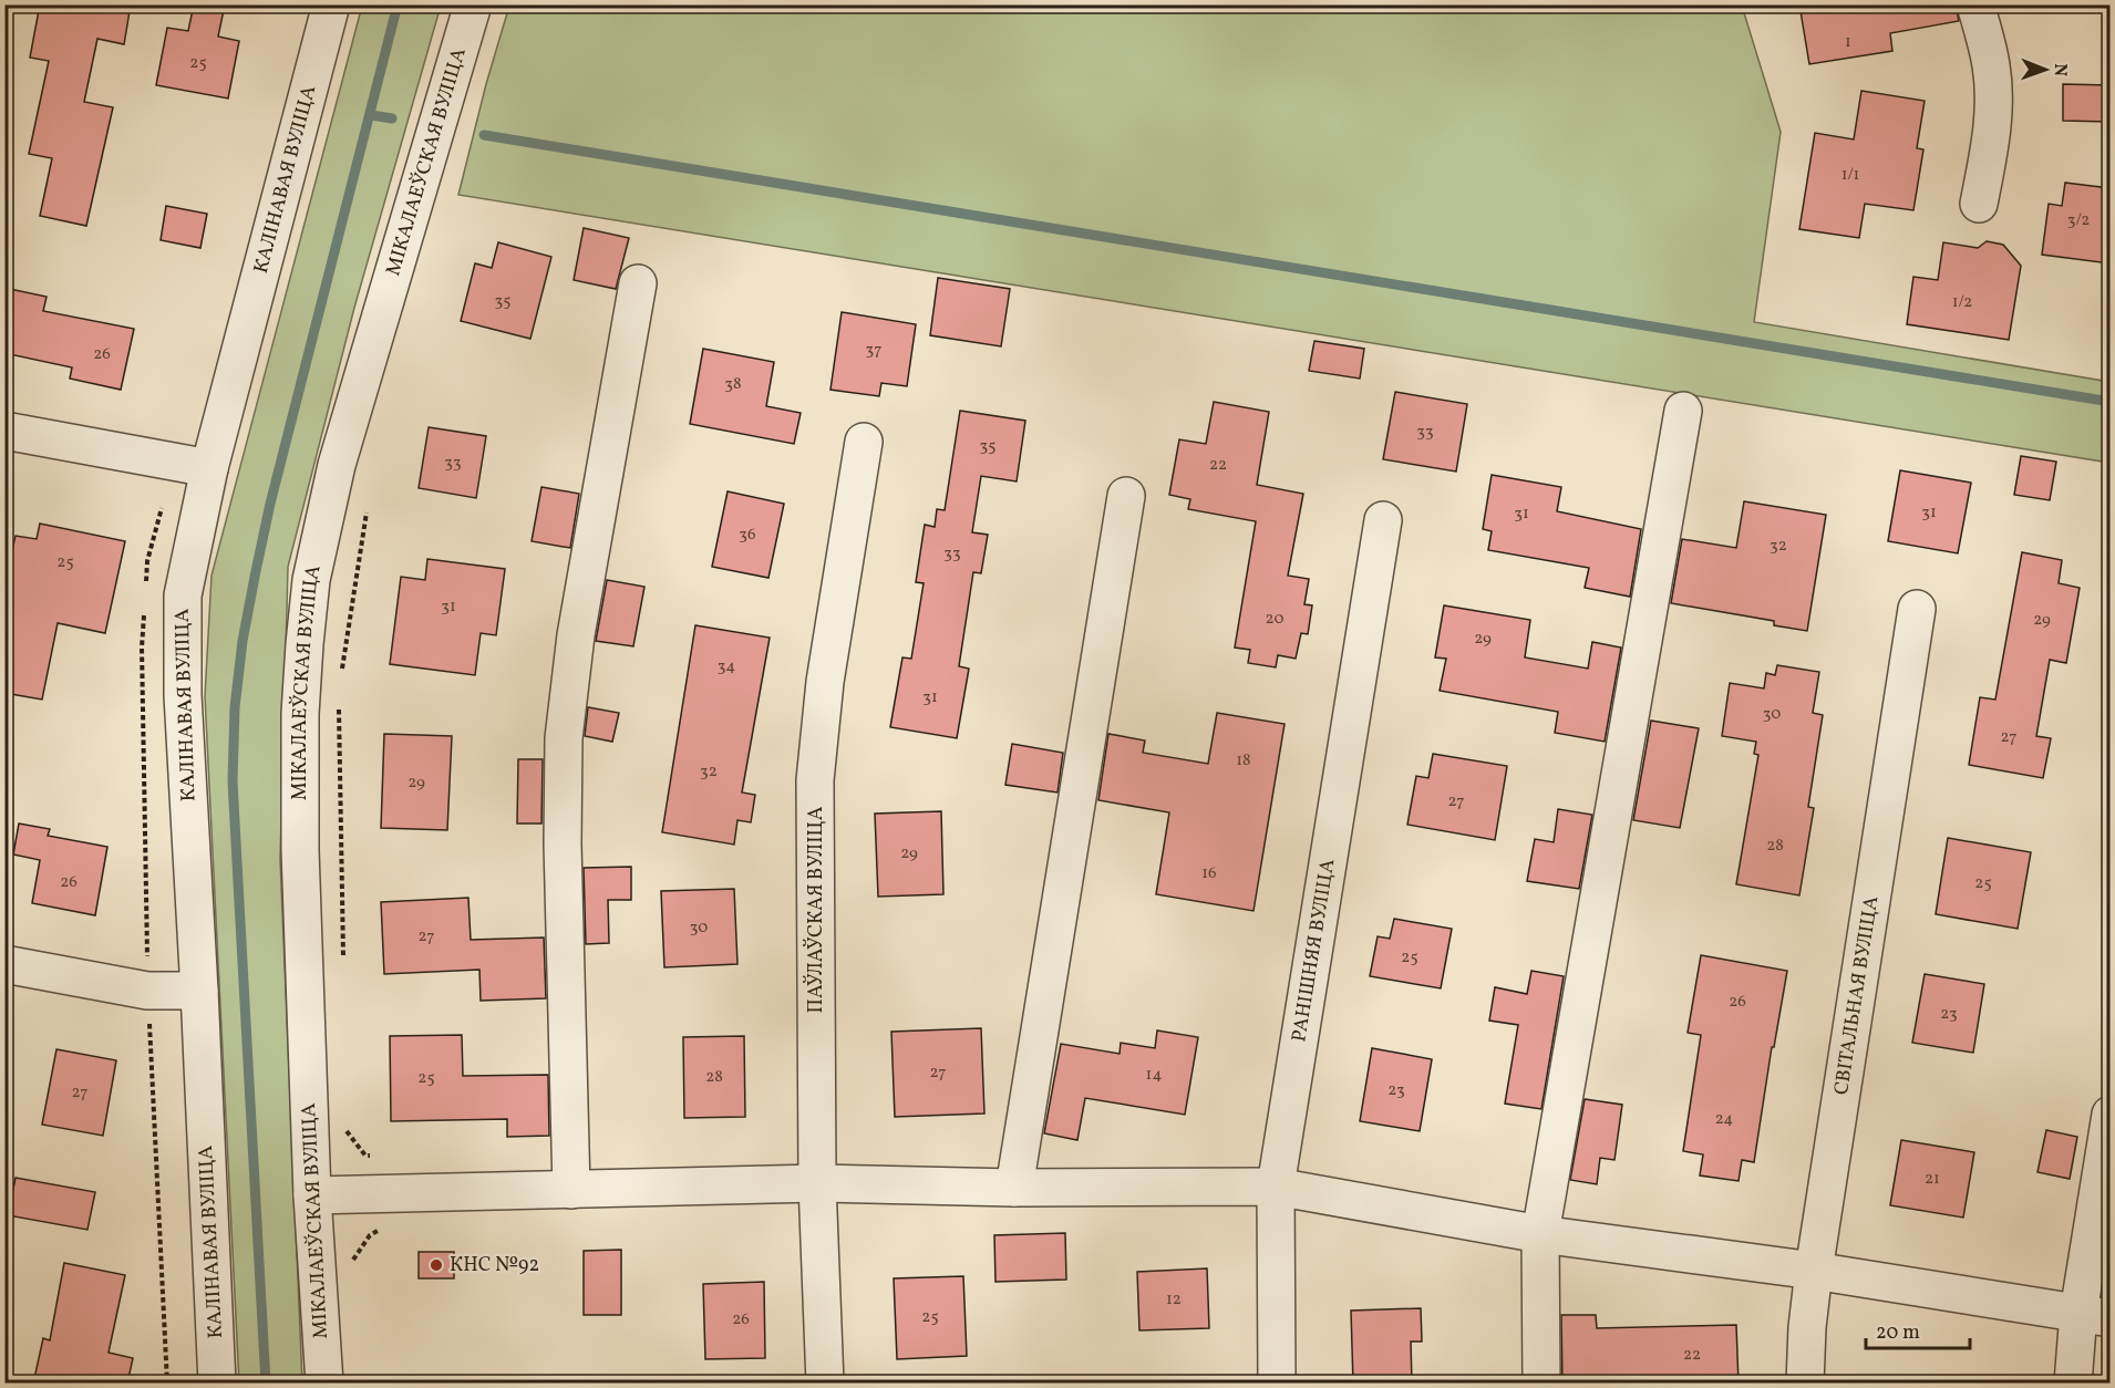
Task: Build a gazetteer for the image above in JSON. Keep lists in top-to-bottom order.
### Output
{
  "streets": {
    "street": [
      "МІКАЛАЕЎСКАЯ ВУЛІЦА",
      "КАЛІНАВАЯ ВУЛІЦА",
      "ПАЎЛАЎСКАЯ ВУЛІЦА",
      "РАНІШНЯЯ ВУЛІЦА",
      "СВІТАЛЬНАЯ ВУЛІЦА"
    ]
  },
  "places": ["КНС №92"],
  "house_numbers": [
    "1",
    "25",
    "1/1",
    "3/2",
    "35",
    "1/2",
    "37",
    "26",
    "38",
    "33",
    "35",
    "33",
    "22",
    "31",
    "31",
    "36",
    "32",
    "33",
    "25",
    "31",
    "20",
    "29",
    "29",
    "34",
    "31",
    "30",
    "27",
    "18",
    "32",
    "29",
    "27",
    "28",
    "29",
    "16",
    "26",
    "25",
    "30",
    "27",
    "25",
    "26",
    "23",
    "27",
    "14",
    "28",
    "25",
    "23",
    "27",
    "24",
    "21",
    "12",
    "25",
    "26",
    "22"
  ],
  "scale_bar": "20 m",
  "north": "right"
}
